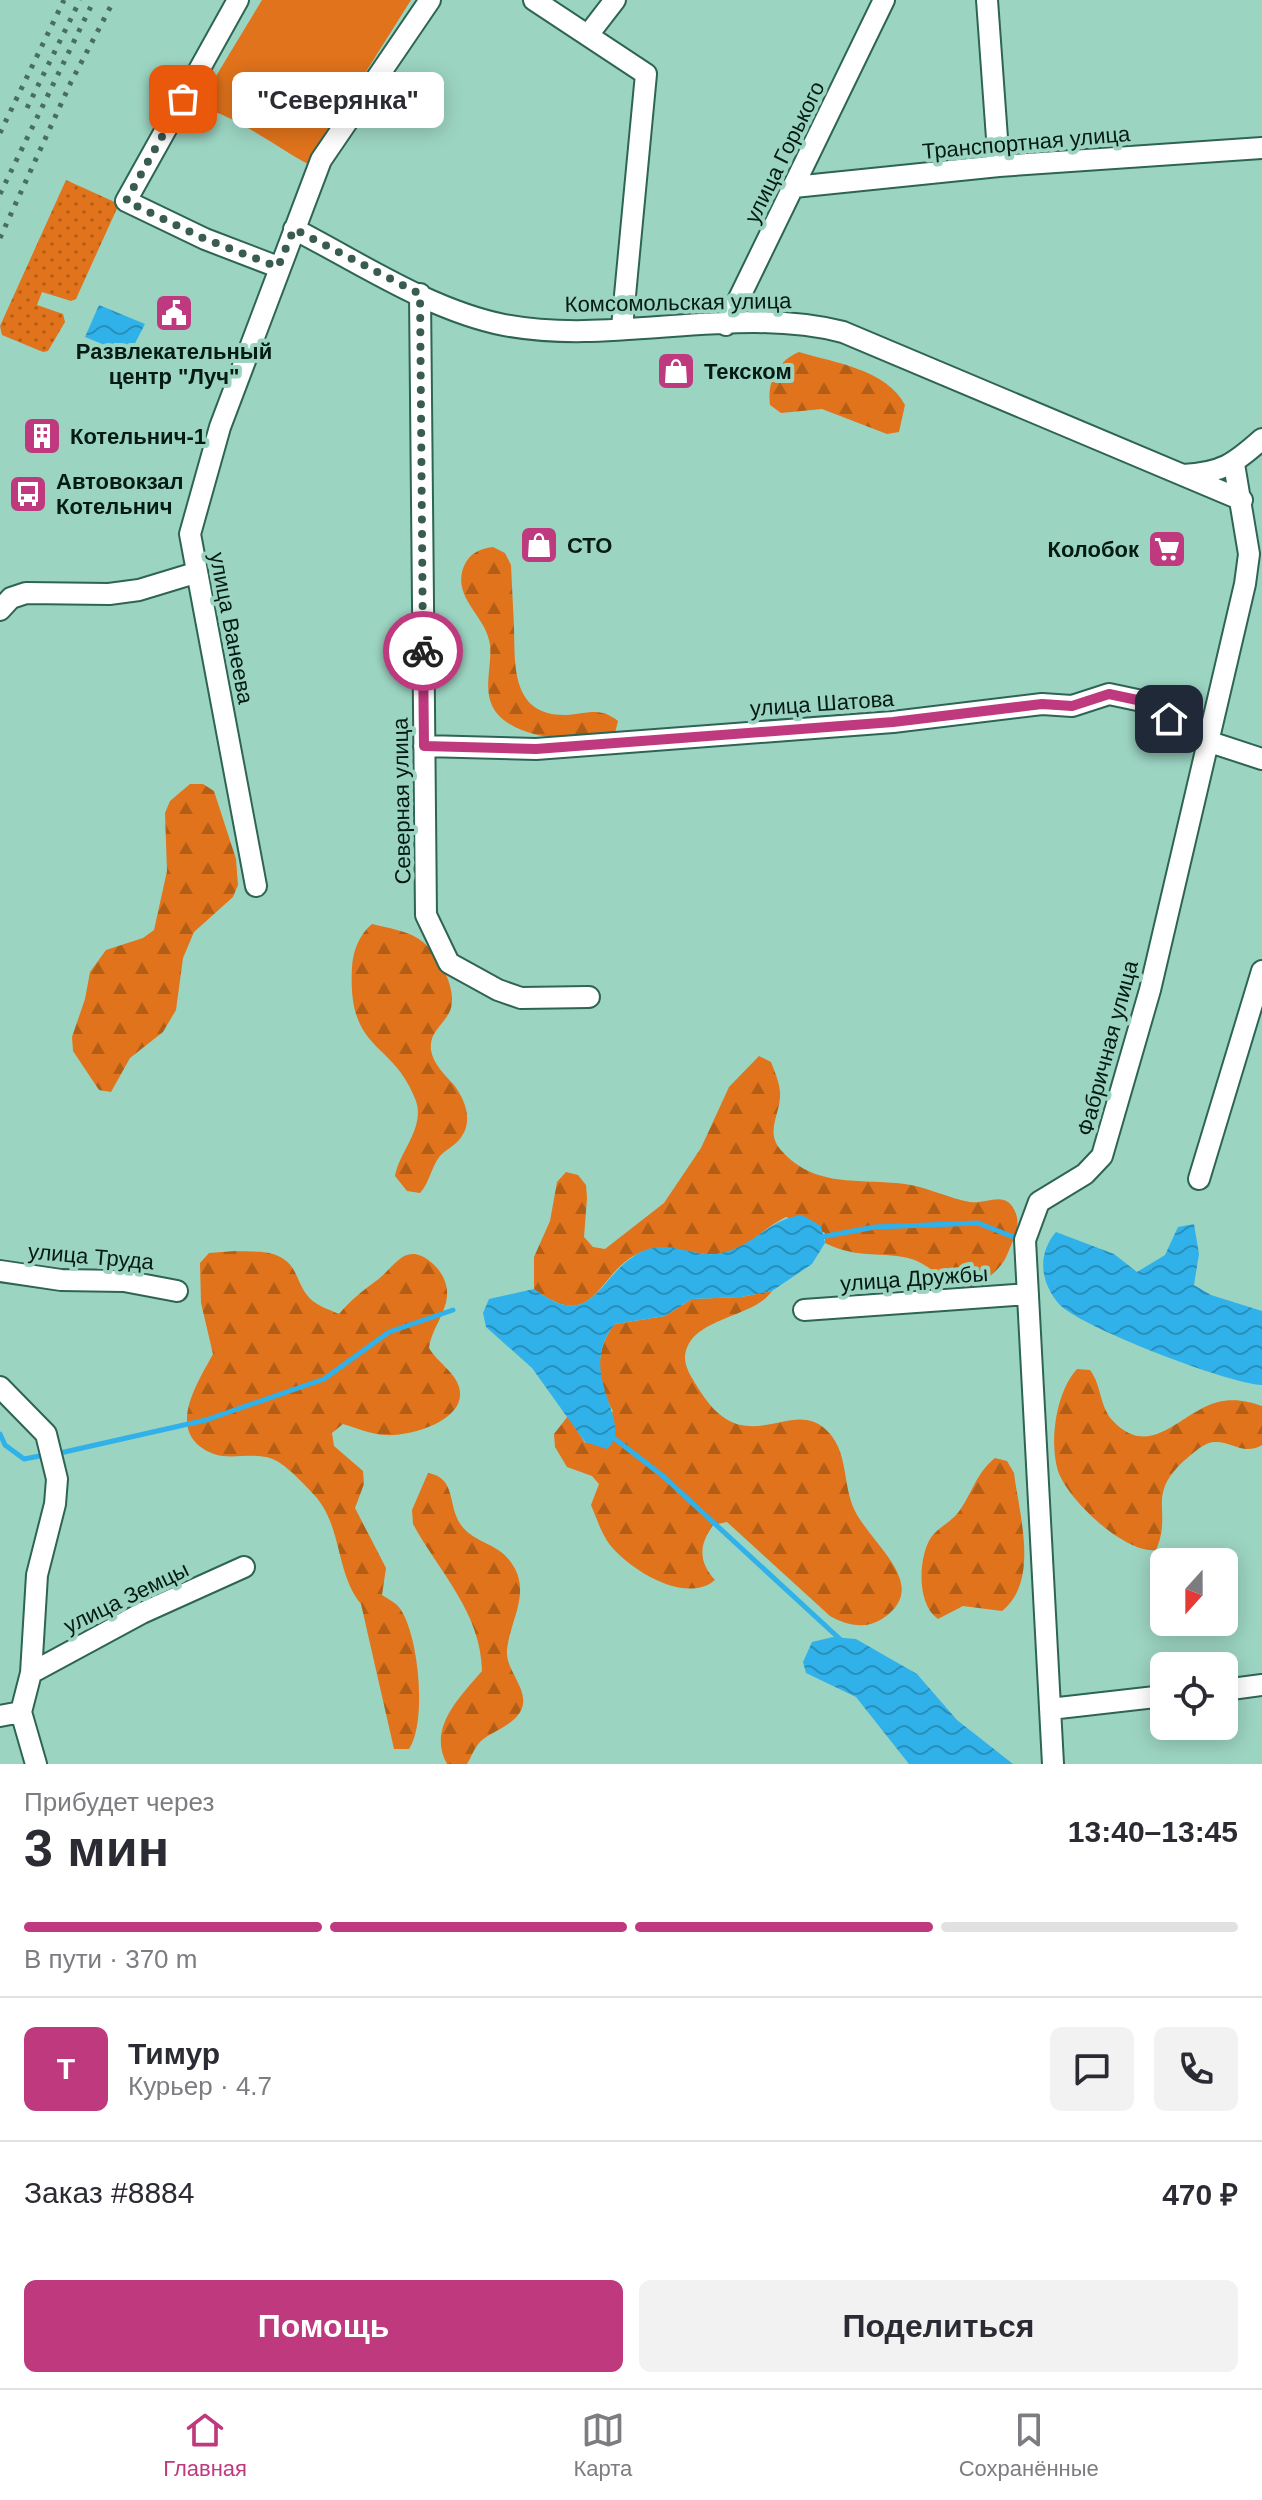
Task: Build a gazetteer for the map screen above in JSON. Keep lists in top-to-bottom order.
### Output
{
  "streets": {
    "street": [
      "Транспортная улица",
      "улица Горького",
      "Комсомольская улица",
      "улица Ванеева",
      "улица Шатова",
      "Северная улица",
      "Фабричная улица",
      "улица Труда",
      "улица Дружбы",
      "улица Земцы"
    ]
  },
  "crossings": [
    ["Транспортная улица", "улица Горького"],
    ["улица Горького", "Комсомольская улица"],
    ["Комсомольская улица", "улица Ванеева"],
    ["Комсомольская улица", "Северная улица"],
    ["Комсомольская улица", "Фабричная улица"],
    ["улица Шатова", "Северная улица"],
    ["улица Шатова", "Фабричная улица"],
    ["Фабричная улица", "улица Дружбы"]
  ],
  "places": {
    "other": ["\"Северянка\""],
    "public building": ["Развлекательный центр \"Луч\""],
    "shop": ["Текском", "СТО"],
    "building": ["Котельнич-1"],
    "bus stop": ["Автовокзал Котельнич"],
    "supermarket": ["Колобок"]
  },
  "north": "bottom",
  "page": {
    "bubble": "\"Северянка\"",
    "heading": ["3 мин", "Прибудет через", "13:40–13:45"],
    "panel": [
      "Тимур",
      "Курьер · 4.7",
      "Заказ #8884",
      "470 ₽"
    ],
    "bar": "В пути · 370 m",
    "round": "Т",
    "buttons": ["Помощь", "Поделиться"],
    "tabs": ["Главная", "Карта", "Сохранённые"]
  }
}
